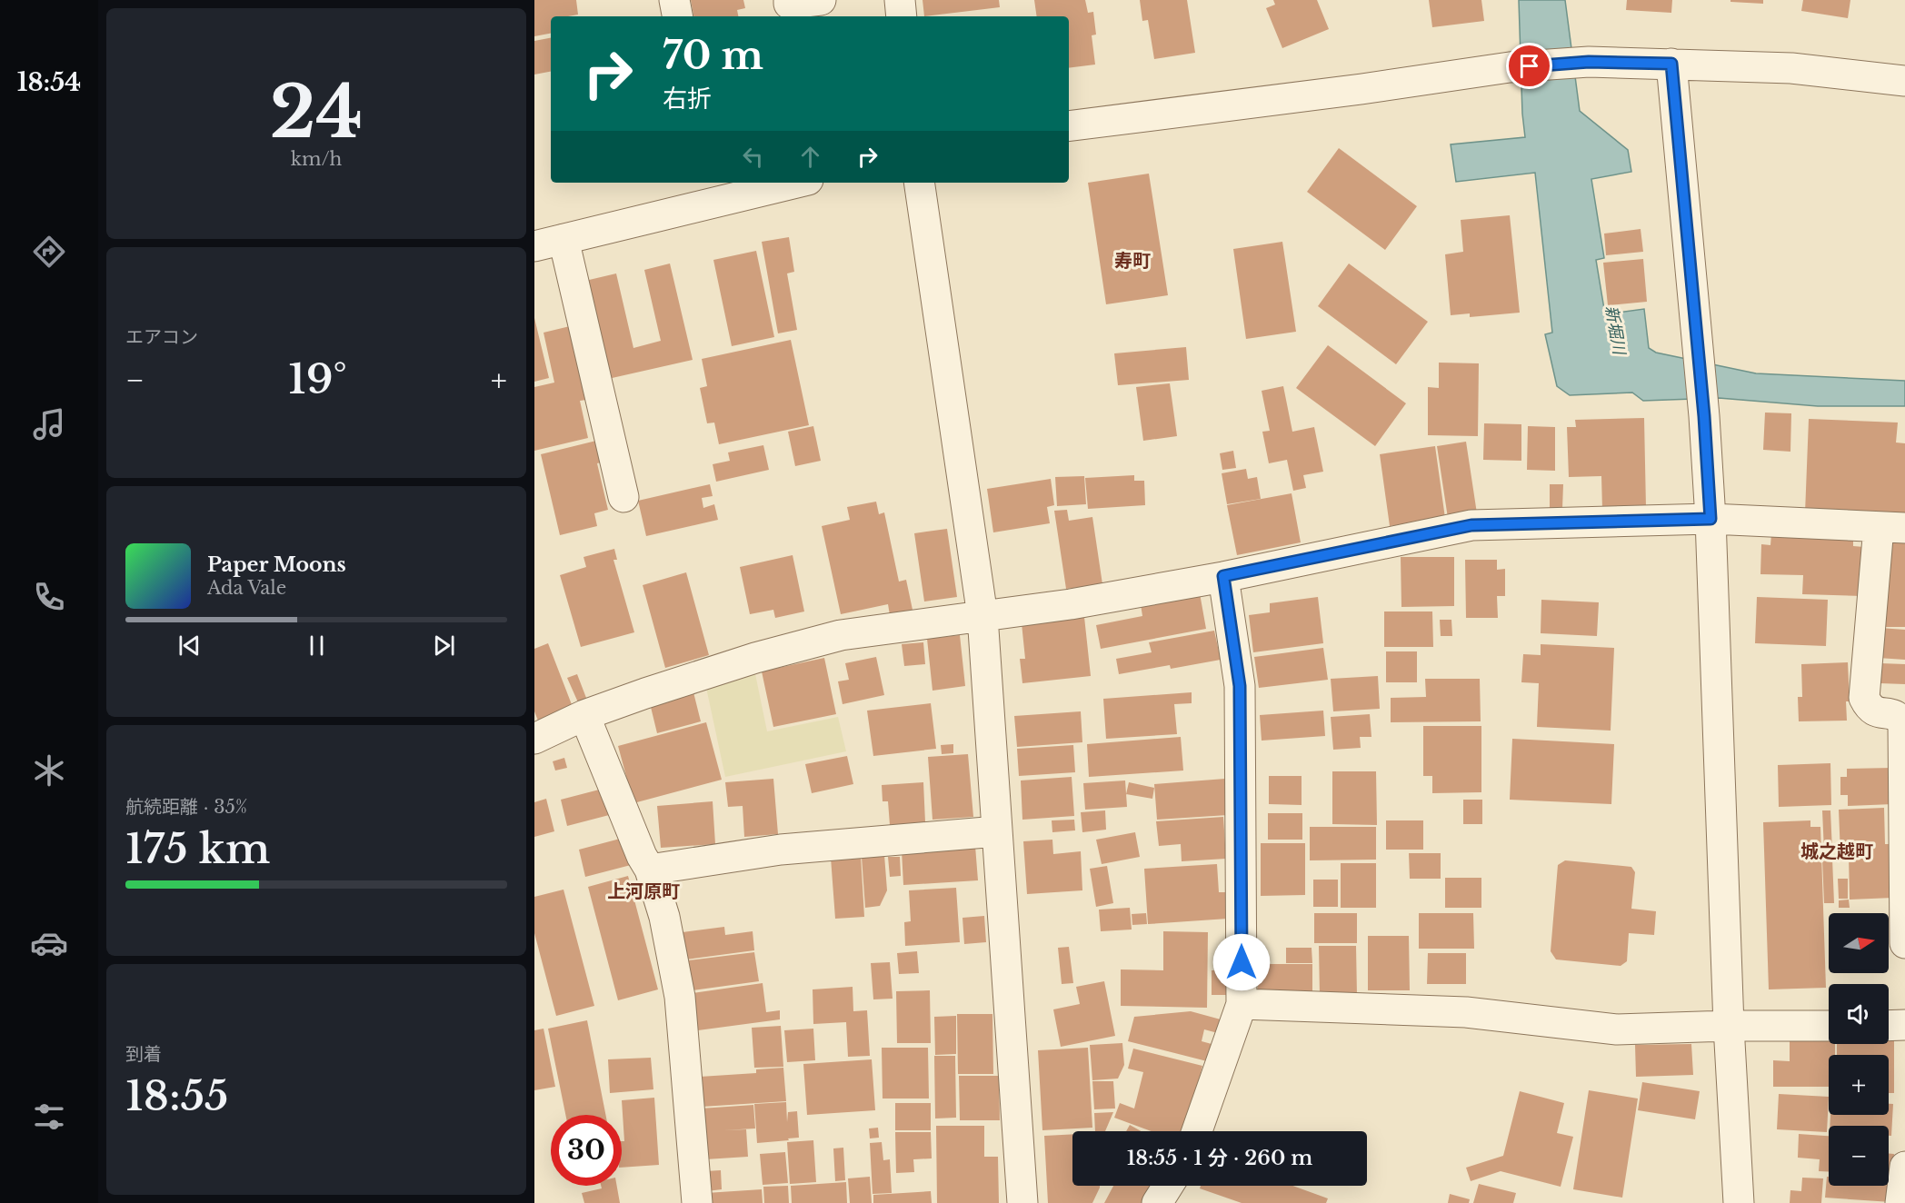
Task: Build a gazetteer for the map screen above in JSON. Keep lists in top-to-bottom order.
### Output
{
  "districts": ["寿町", "城之越町", "上河原町"],
  "water": ["新堀川"],
  "north": "right",
  "page": {
    "tabs": "18:54",
    "tile": [
      ["24", "km/h"],
      "エアコン",
      ["航続距離 · 35%", "175 km"],
      ["到着", "18:55"]
    ],
    "turn": ["70 m", "右折"],
    "heat": ["−", "19°", "+"],
    "song": ["Paper Moons", "Ada Vale"],
    "map_buttons": ["+", "−"],
    "limit": "30",
    "trip": "18:55 · 1 分 · 260 m"
  }
}
